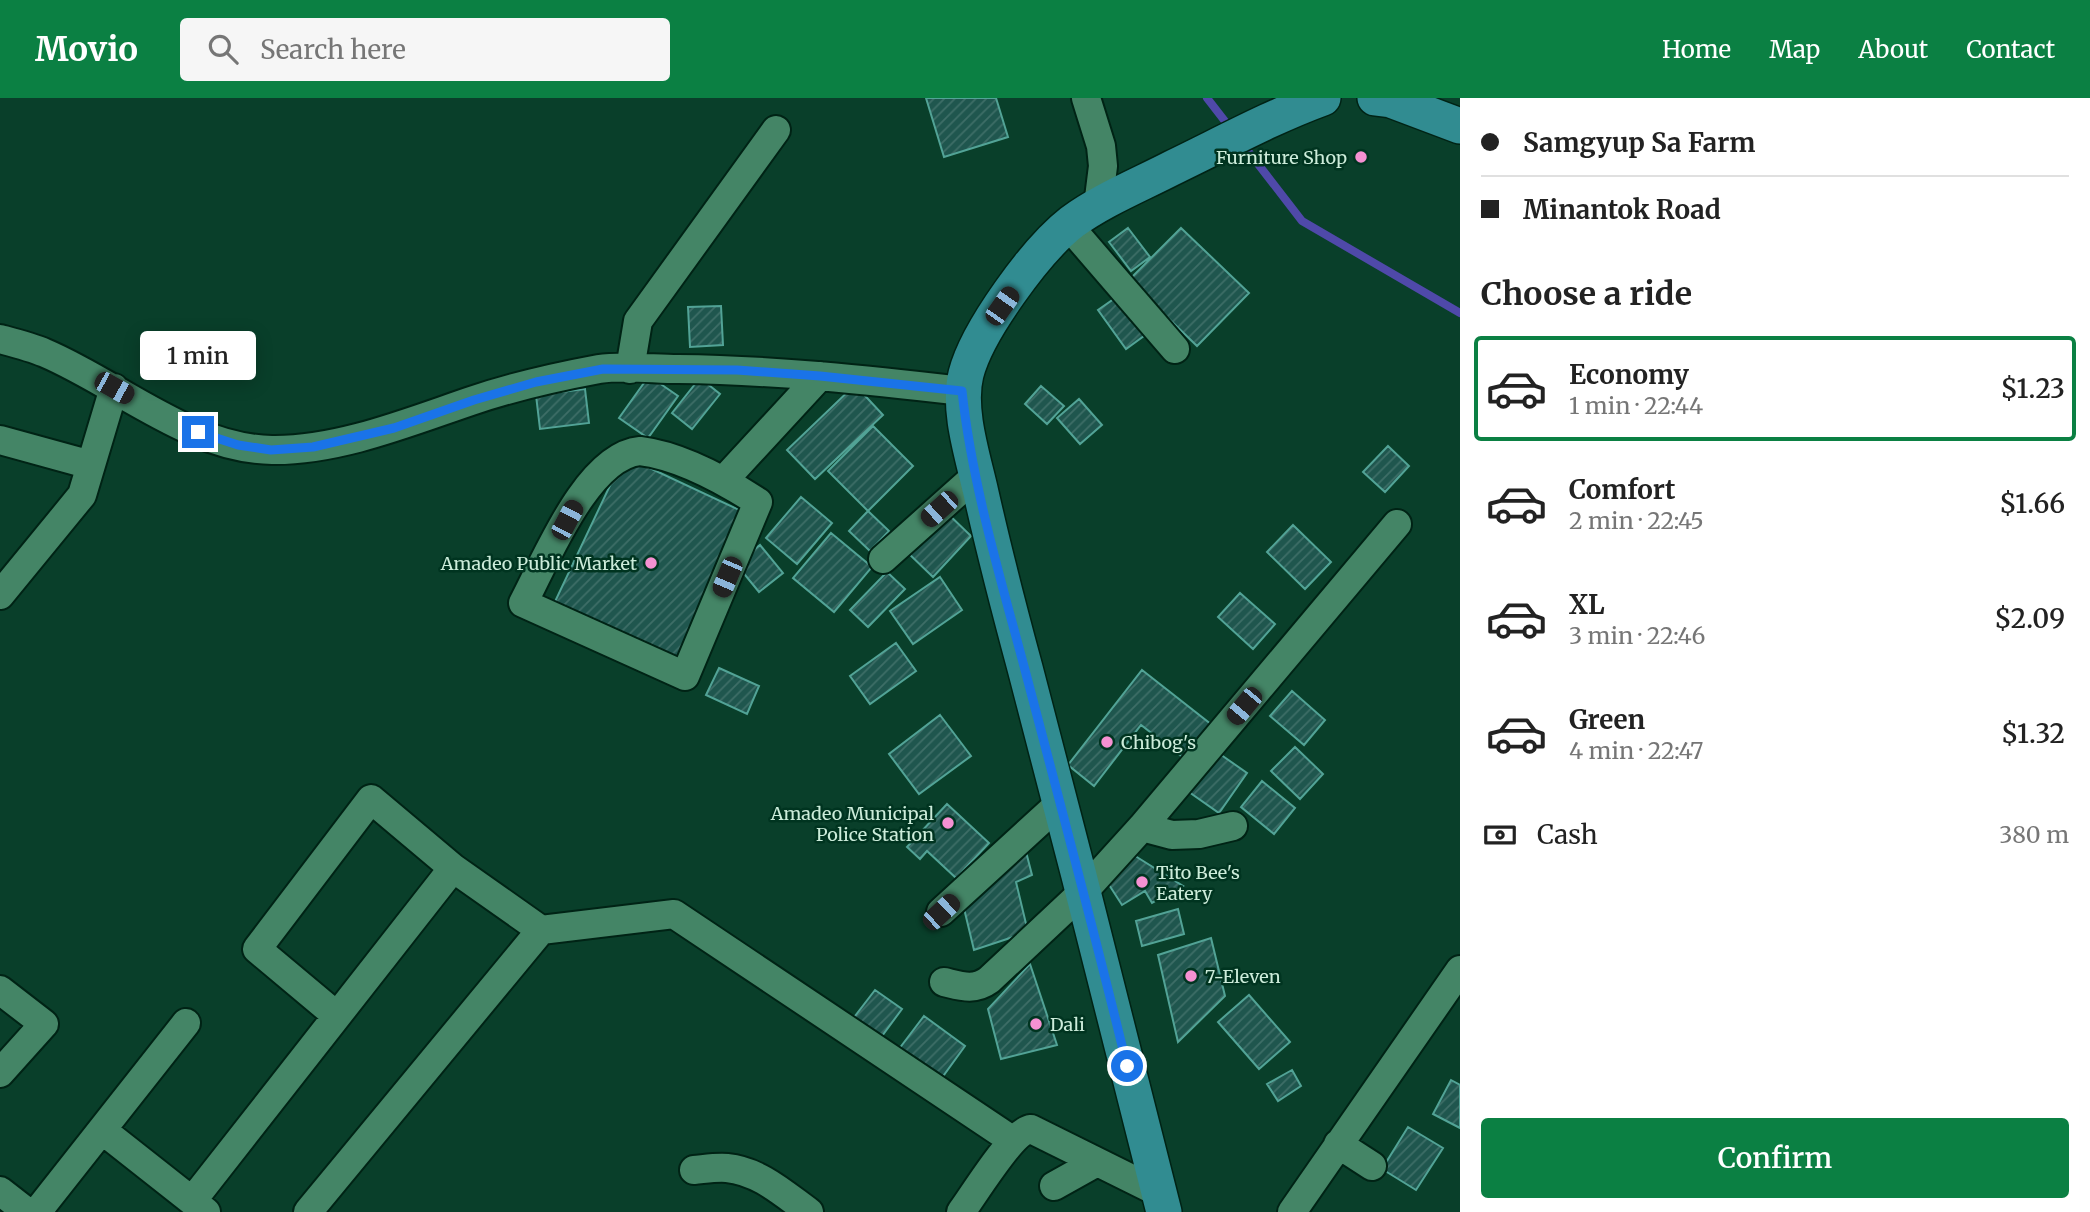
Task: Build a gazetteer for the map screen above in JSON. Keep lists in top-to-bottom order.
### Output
{
  "places": [
    "Furniture Shop",
    "Amadeo Public Market",
    "Chibog's",
    "Amadeo Municipal Police Station",
    "Tito Bee's Eatery",
    "7-Eleven",
    "Dali"
  ],
  "page": {
    "header": "Movio",
    "search": "Search here",
    "nav": [
      "Home",
      "Map",
      "About",
      "Contact"
    ],
    "banner": ["Samgyup Sa Farm", "Minantok Road"],
    "heading": "Choose a ride",
    "bubble": "1 min",
    "list": [
      {
        "name": "Economy",
        "note": "1 min · 22:44",
        "value": "$1.23"
      },
      {
        "name": "Comfort",
        "note": "2 min · 22:45",
        "value": "$1.66"
      },
      {
        "name": "XL",
        "note": "3 min · 22:46",
        "value": "$2.09"
      },
      {
        "name": "Green",
        "note": "4 min · 22:47",
        "value": "$1.32"
      }
    ],
    "pay": ["Cash", "380 m"],
    "buttons": "Confirm"
  }
}
